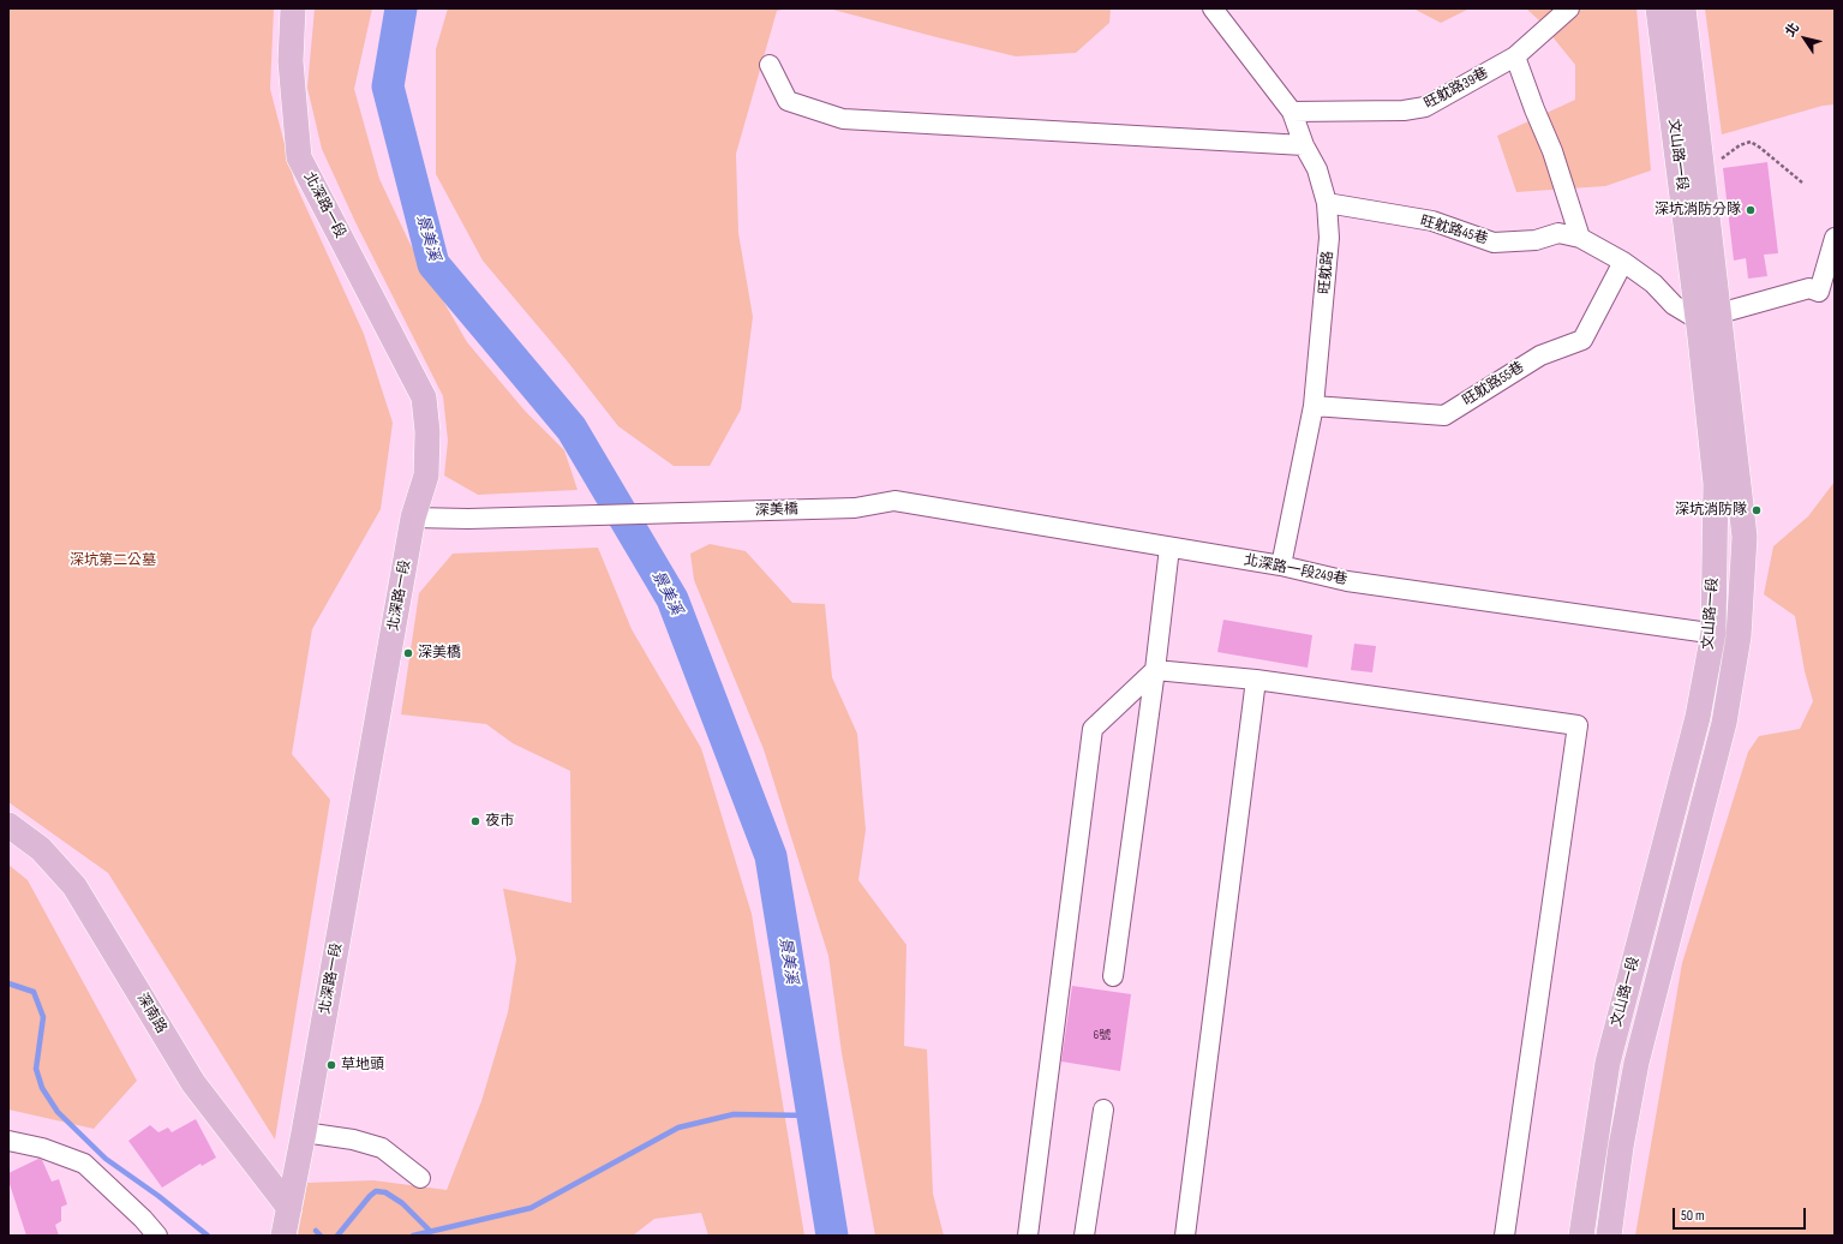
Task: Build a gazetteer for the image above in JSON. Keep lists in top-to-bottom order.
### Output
{
  "streets": {
    "main road": ["文山路一段", "北深路一段", "深南路"],
    "street": [
      "旺躭路39巷",
      "旺躭路45巷",
      "旺躭路",
      "旺躭路55巷",
      "深美橋",
      "北深路一段249巷"
    ]
  },
  "crossings": [
    ["旺躭路39巷", "旺躭路"],
    ["文山路一段", "旺躭路45巷"],
    ["文山路一段", "北深路一段249巷"],
    ["北深路一段", "深美橋"],
    ["北深路一段", "深南路"],
    ["旺躭路45巷", "旺躭路"],
    ["旺躭路45巷", "旺躭路55巷"],
    ["旺躭路", "旺躭路55巷"],
    ["旺躭路", "北深路一段249巷"],
    ["深美橋", "北深路一段249巷"]
  ],
  "water": ["景美溪"],
  "parks": ["深坑第二公墓"],
  "places": [
    "深坑消防分隊",
    "深坑消防隊",
    "深美橋",
    "夜市",
    "草地頭"
  ],
  "house_numbers": ["6號"],
  "scale_bar": "50 m",
  "north": "top left"
}
